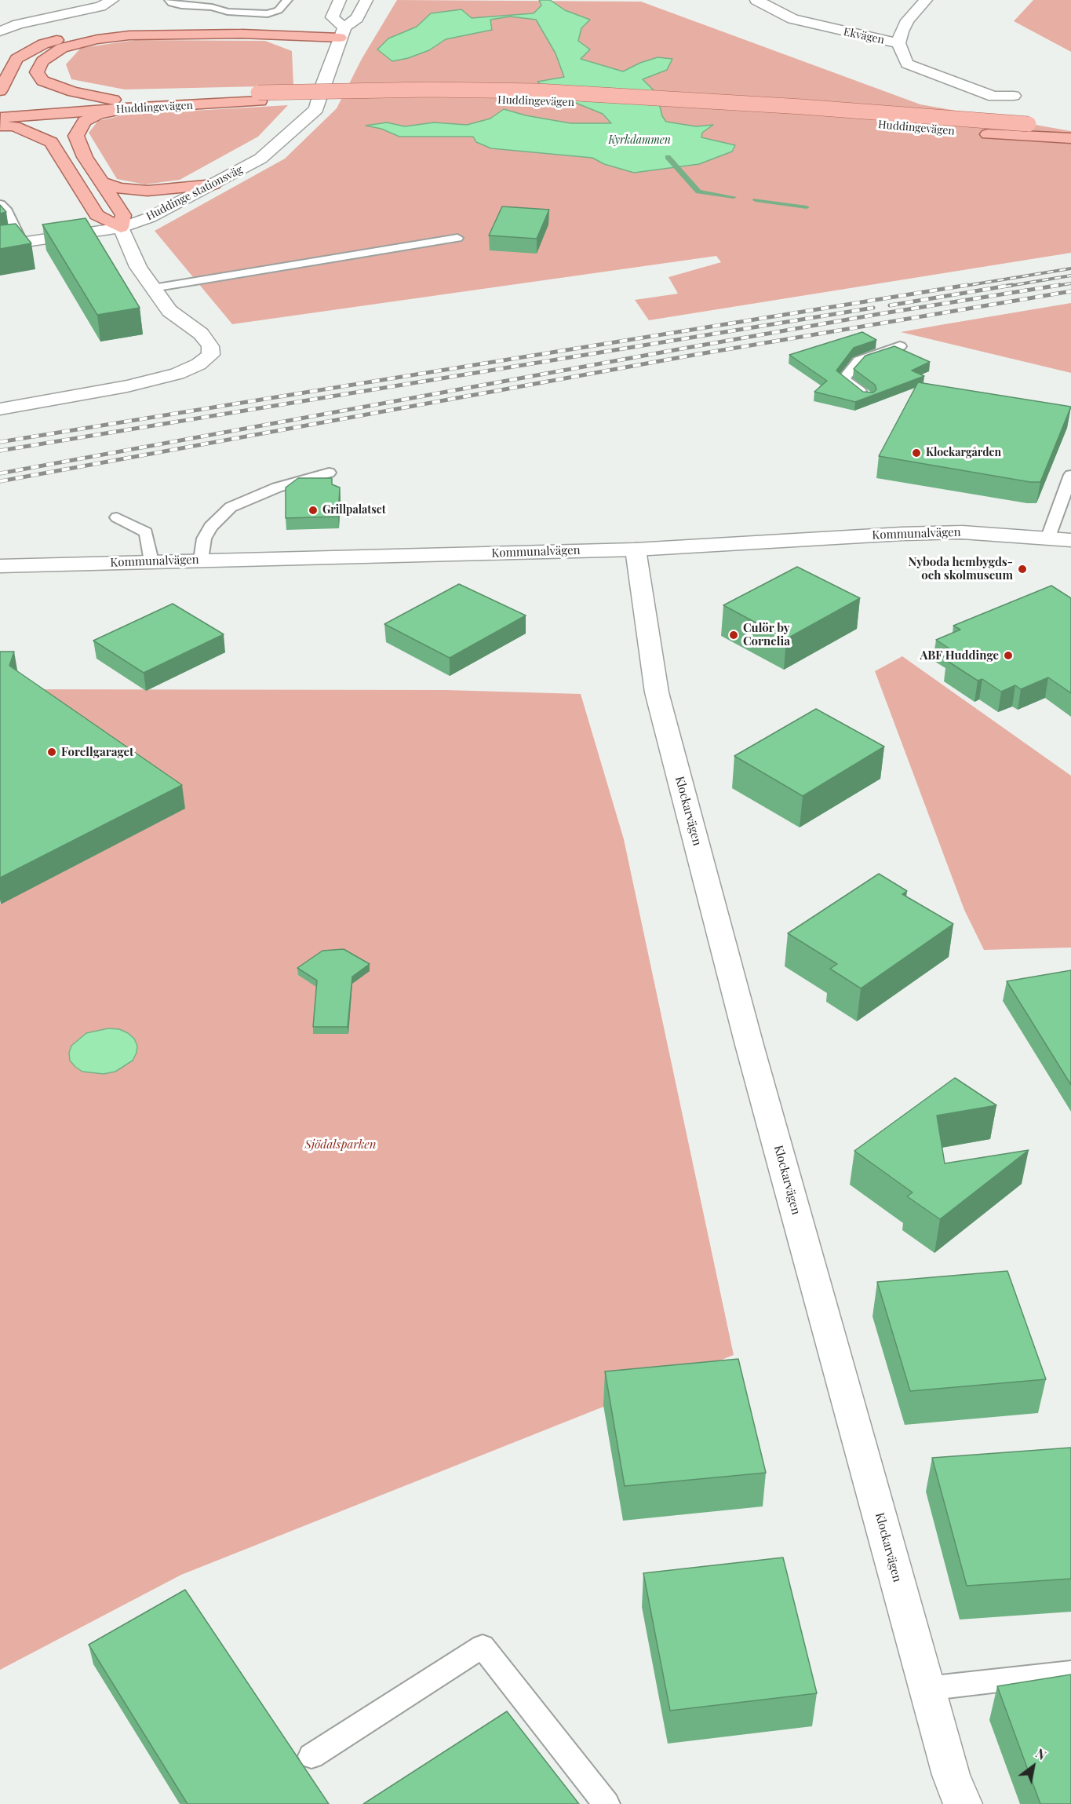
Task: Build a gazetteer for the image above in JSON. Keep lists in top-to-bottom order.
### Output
{
  "streets": {
    "main road": ["Huddingevägen"],
    "street": [
      "Ekvägen",
      "Huddinge stationsväg",
      "Kommunalvägen",
      "Klockarvägen"
    ]
  },
  "crossings": [
    ["Kommunalvägen", "Klockarvägen"]
  ],
  "water": ["Kyrkdammen"],
  "parks": ["Sjödalsparken"],
  "places": [
    "Klockargården",
    "Grillpalatset",
    "Nyboda hembygds- och skolmuseum",
    "Culör by Cornelia",
    "ABF Huddinge",
    "Forellgaraget"
  ],
  "north": "top right"
}
